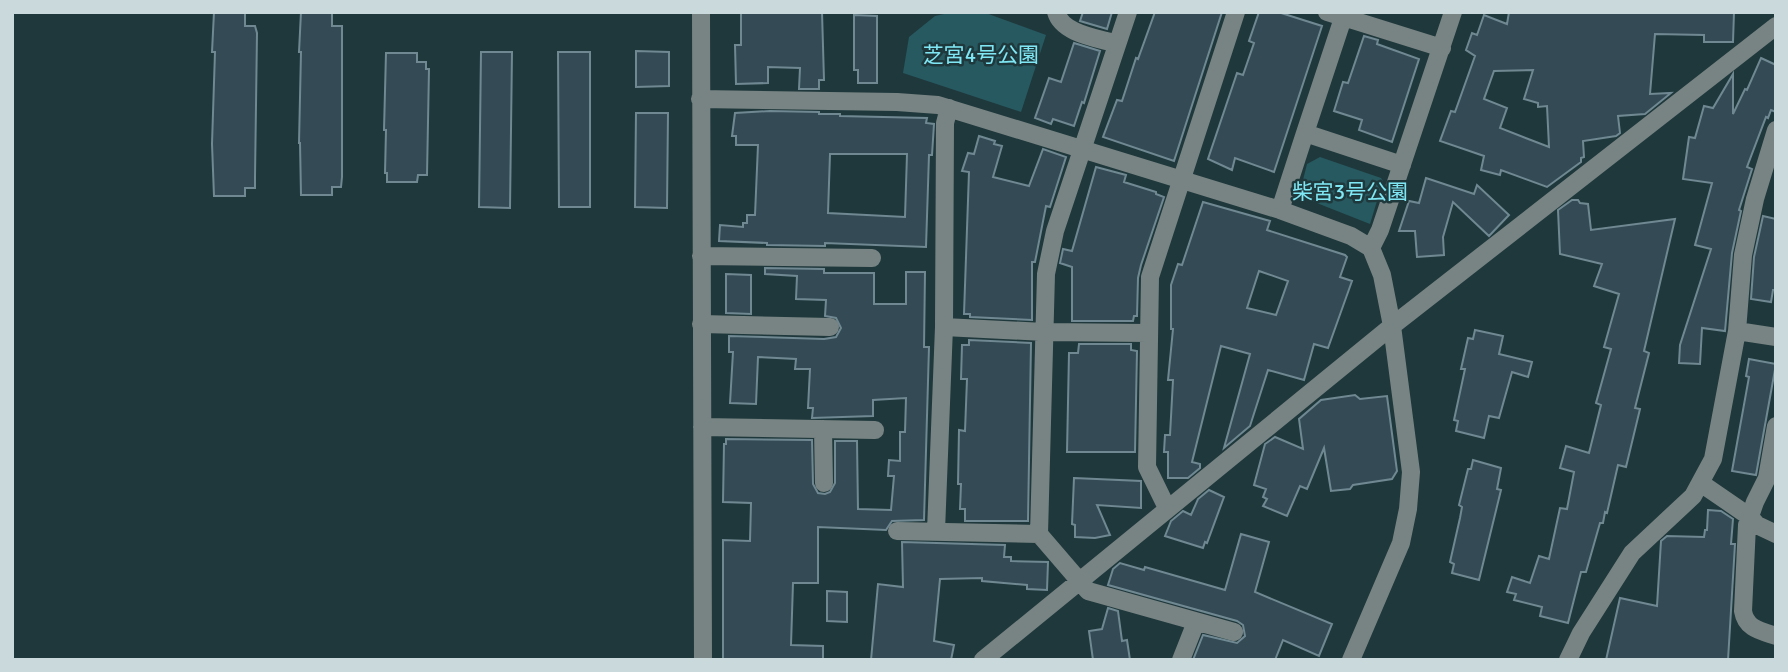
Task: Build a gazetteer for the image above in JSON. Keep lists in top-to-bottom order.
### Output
{
  "parks": ["芝宮4号公園", "柴宮3号公園"]
}
